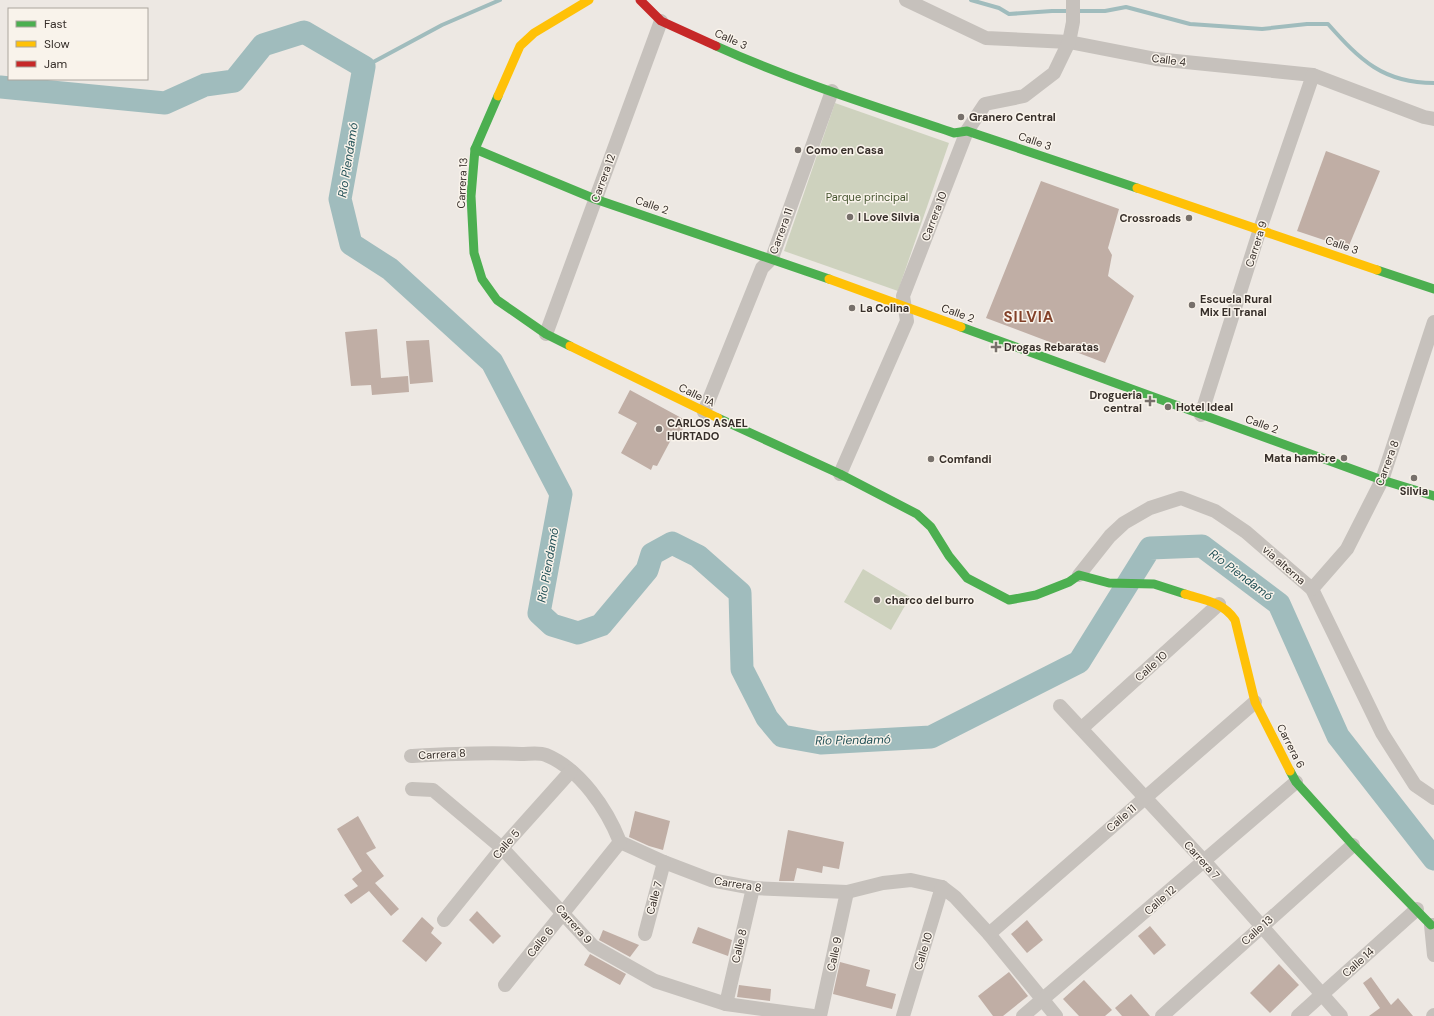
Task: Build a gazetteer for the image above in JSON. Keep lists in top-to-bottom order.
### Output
{
  "streets": {
    "main road": [
      "Calle 3",
      "Carrera 13",
      "Calle 2",
      "Calle 1A",
      "Carrera 6"
    ],
    "street": [
      "Calle 4",
      "Carrera 12",
      "Carrera 10",
      "Carrera 11",
      "Carrera 9",
      "Carrera 8",
      "via alterna",
      "Calle 10",
      "Calle 11",
      "Calle 5",
      "Carrera 7",
      "Calle 7",
      "Calle 12",
      "Calle 13",
      "Calle 6",
      "Calle 8",
      "Calle 9",
      "Calle 14"
    ]
  },
  "crossings": [
    ["Calle 3", "Carrera 12"],
    ["Calle 3", "Carrera 10"],
    ["Calle 3", "Carrera 11"],
    ["Calle 3", "Carrera 9"],
    ["Calle 4", "Carrera 10"],
    ["Calle 4", "Carrera 9"],
    ["Carrera 12", "Carrera 13"],
    ["Carrera 12", "Calle 2"],
    ["Carrera 12", "Calle 1A"],
    ["Carrera 13", "Calle 2"],
    ["Carrera 13", "Calle 1A"],
    ["Calle 2", "Carrera 10"],
    ["Calle 2", "Carrera 11"],
    ["Calle 2", "Carrera 9"],
    ["Calle 2", "Carrera 8"],
    ["Carrera 10", "Calle 1A"],
    ["Carrera 11", "Calle 1A"],
    ["Carrera 9", "Calle 5"],
    ["Carrera 9", "Calle 6"],
    ["Carrera 9", "Calle 8"],
    ["Calle 1A", "via alterna"],
    ["Calle 1A", "Carrera 6"],
    ["Carrera 8", "via alterna"],
    ["Carrera 8", "Calle 10"],
    ["Carrera 8", "Calle 11"],
    ["Carrera 8", "Calle 5"],
    ["Carrera 8", "Calle 7"],
    ["Carrera 8", "Calle 12"],
    ["Carrera 8", "Calle 6"],
    ["Carrera 8", "Calle 8"],
    ["Carrera 8", "Calle 9"],
    ["via alterna", "Carrera 6"],
    ["Calle 10", "Carrera 6"],
    ["Calle 10", "Carrera 7"],
    ["Carrera 6", "Calle 11"],
    ["Carrera 6", "Calle 12"],
    ["Carrera 6", "Calle 13"],
    ["Carrera 6", "Calle 14"],
    ["Calle 11", "Carrera 7"],
    ["Carrera 7", "Calle 12"],
    ["Carrera 7", "Calle 13"],
    ["Carrera 7", "Calle 14"]
  ],
  "districts": ["SILVIA"],
  "water": ["Río Piendamó"],
  "parks": ["Parque principal"],
  "places": {
    "other": [
      "Granero Central",
      "Como en Casa",
      "I Love Silvia",
      "Crossroads",
      "Escuela Rural Mix El Tranal",
      "La Colina",
      "Hotel Ideal",
      "CARLOS ASAEL HURTADO",
      "Mata hambre",
      "Comfandi",
      "Silvia",
      "charco del burro"
    ],
    "health": ["Drogas Rebaratas", "Drogueria central"]
  },
  "legend": ["Fast", "Slow", "Jam"]
}
